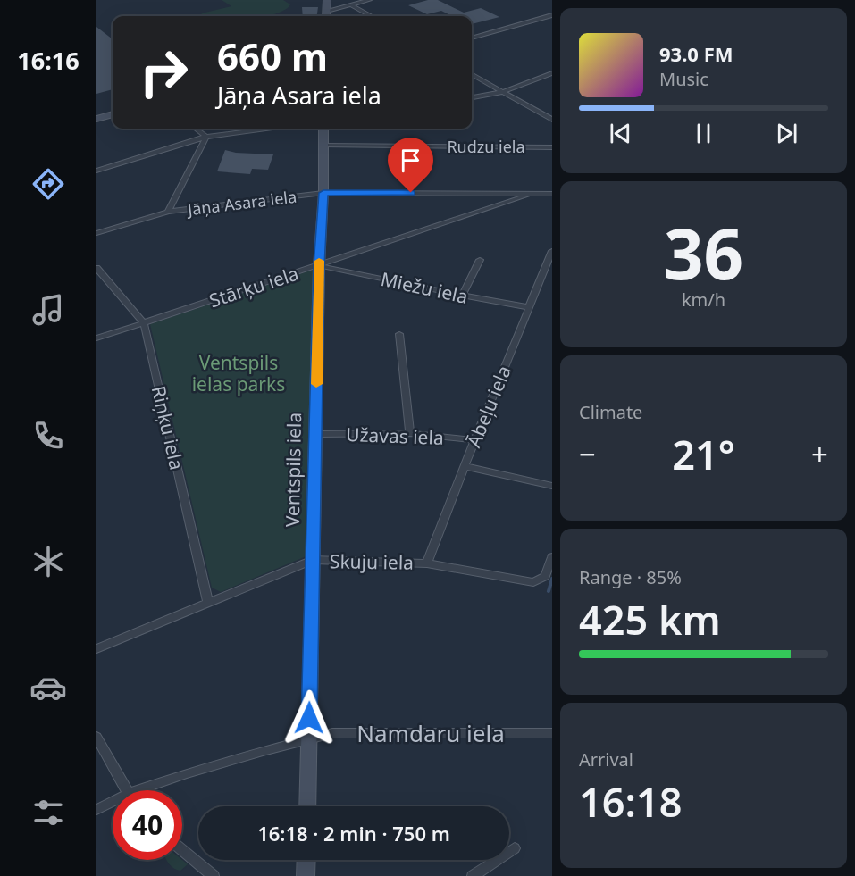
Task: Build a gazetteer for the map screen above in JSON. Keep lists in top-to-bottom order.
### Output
{
  "streets": {
    "street": [
      "Rudzu iela",
      "Jāņa Asara iela",
      "Stārķu iela",
      "Miežu iela",
      "Ābeļu iela",
      "Riņķu iela",
      "Užavas iela",
      "Ventspils iela",
      "Skuju iela",
      "Namdaru iela"
    ]
  },
  "crossings": [
    ["Rudzu iela", "Ventspils iela"],
    ["Jāņa Asara iela", "Stārķu iela"],
    ["Jāņa Asara iela", "Ventspils iela"],
    ["Stārķu iela", "Miežu iela"],
    ["Stārķu iela", "Riņķu iela"],
    ["Stārķu iela", "Ventspils iela"],
    ["Miežu iela", "Ābeļu iela"],
    ["Miežu iela", "Ventspils iela"],
    ["Ābeļu iela", "Užavas iela"],
    ["Ābeļu iela", "Skuju iela"],
    ["Riņķu iela", "Skuju iela"],
    ["Užavas iela", "Ventspils iela"],
    ["Ventspils iela", "Skuju iela"],
    ["Ventspils iela", "Namdaru iela"]
  ],
  "parks": ["Ventspils ielas parks"],
  "page": {
    "tabs": "16:16",
    "turn": ["660 m", "Jāņa Asara iela"],
    "song": ["93.0 FM", "Music"],
    "tile": [
      ["36", "km/h"],
      "Climate",
      ["Range · 85%", "425 km"],
      ["Arrival", "16:18"]
    ],
    "heat": ["−", "21°", "+"],
    "limit": "40",
    "trip": "16:18 · 2 min · 750 m"
  }
}
